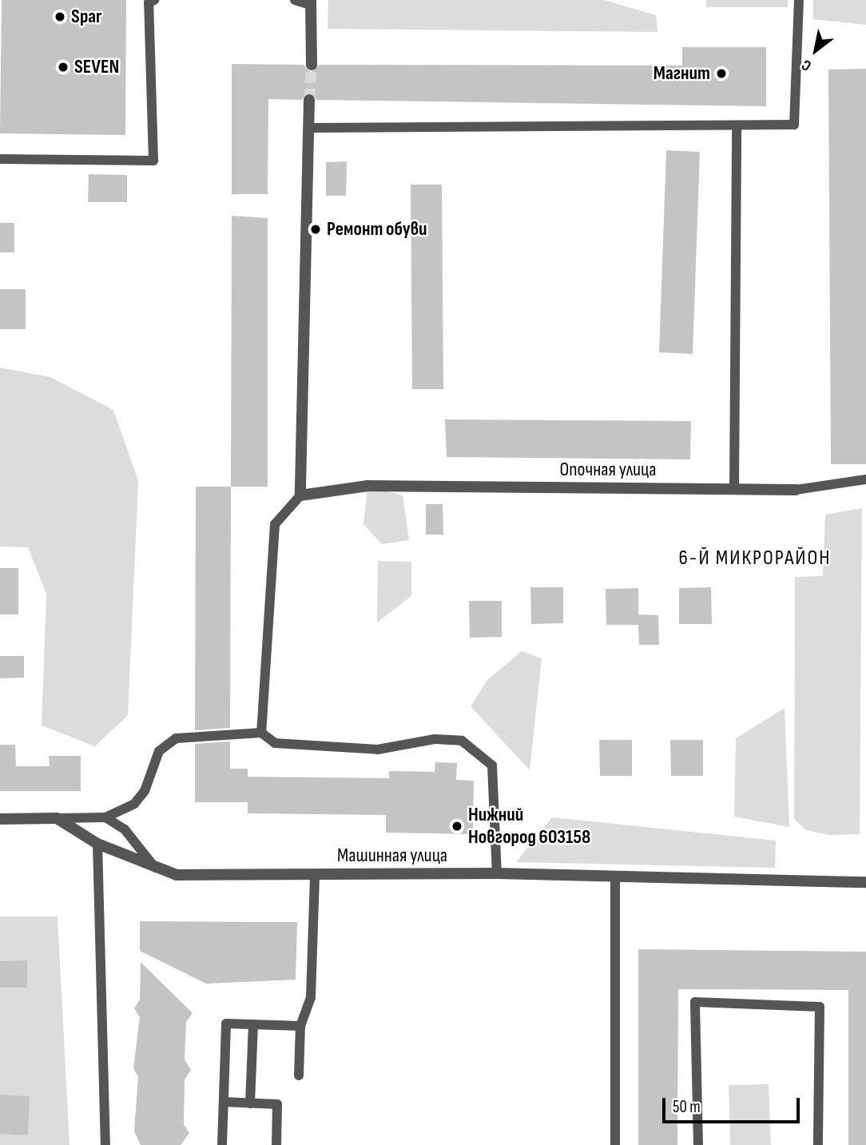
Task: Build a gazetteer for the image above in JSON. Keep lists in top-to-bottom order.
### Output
{
  "streets": {
    "street": ["Опочная улица", "Машинная улица"]
  },
  "districts": ["6-Й МИКРОРАЙОН"],
  "places": [
    "Spar",
    "SEVEN",
    "Магнит",
    "Ремонт обуви",
    "Нижний Новгород 603158"
  ],
  "scale_bar": "50 m",
  "north": "bottom left"
}
